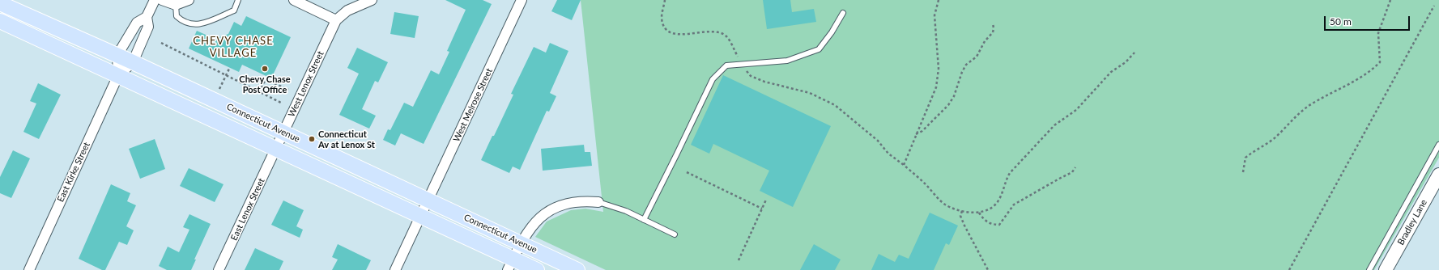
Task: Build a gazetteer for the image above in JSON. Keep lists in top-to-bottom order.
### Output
{
  "streets": {
    "main road": ["Connecticut Avenue", "Bradley Lane"],
    "street": [
      "West Lenox Street",
      "West Melrose Street",
      "East Kirke Street",
      "East Lenox Street"
    ]
  },
  "crossings": [
    ["West Lenox Street", "Connecticut Avenue"],
    ["West Lenox Street", "East Lenox Street"],
    ["West Melrose Street", "Connecticut Avenue"],
    ["Connecticut Avenue", "East Kirke Street"],
    ["Connecticut Avenue", "East Lenox Street"]
  ],
  "districts": ["CHEVY CHASE VILLAGE"],
  "places": ["Chevy Chase Post Office", "Connecticut Av at Lenox St"],
  "scale_bar": "50 m"
}
